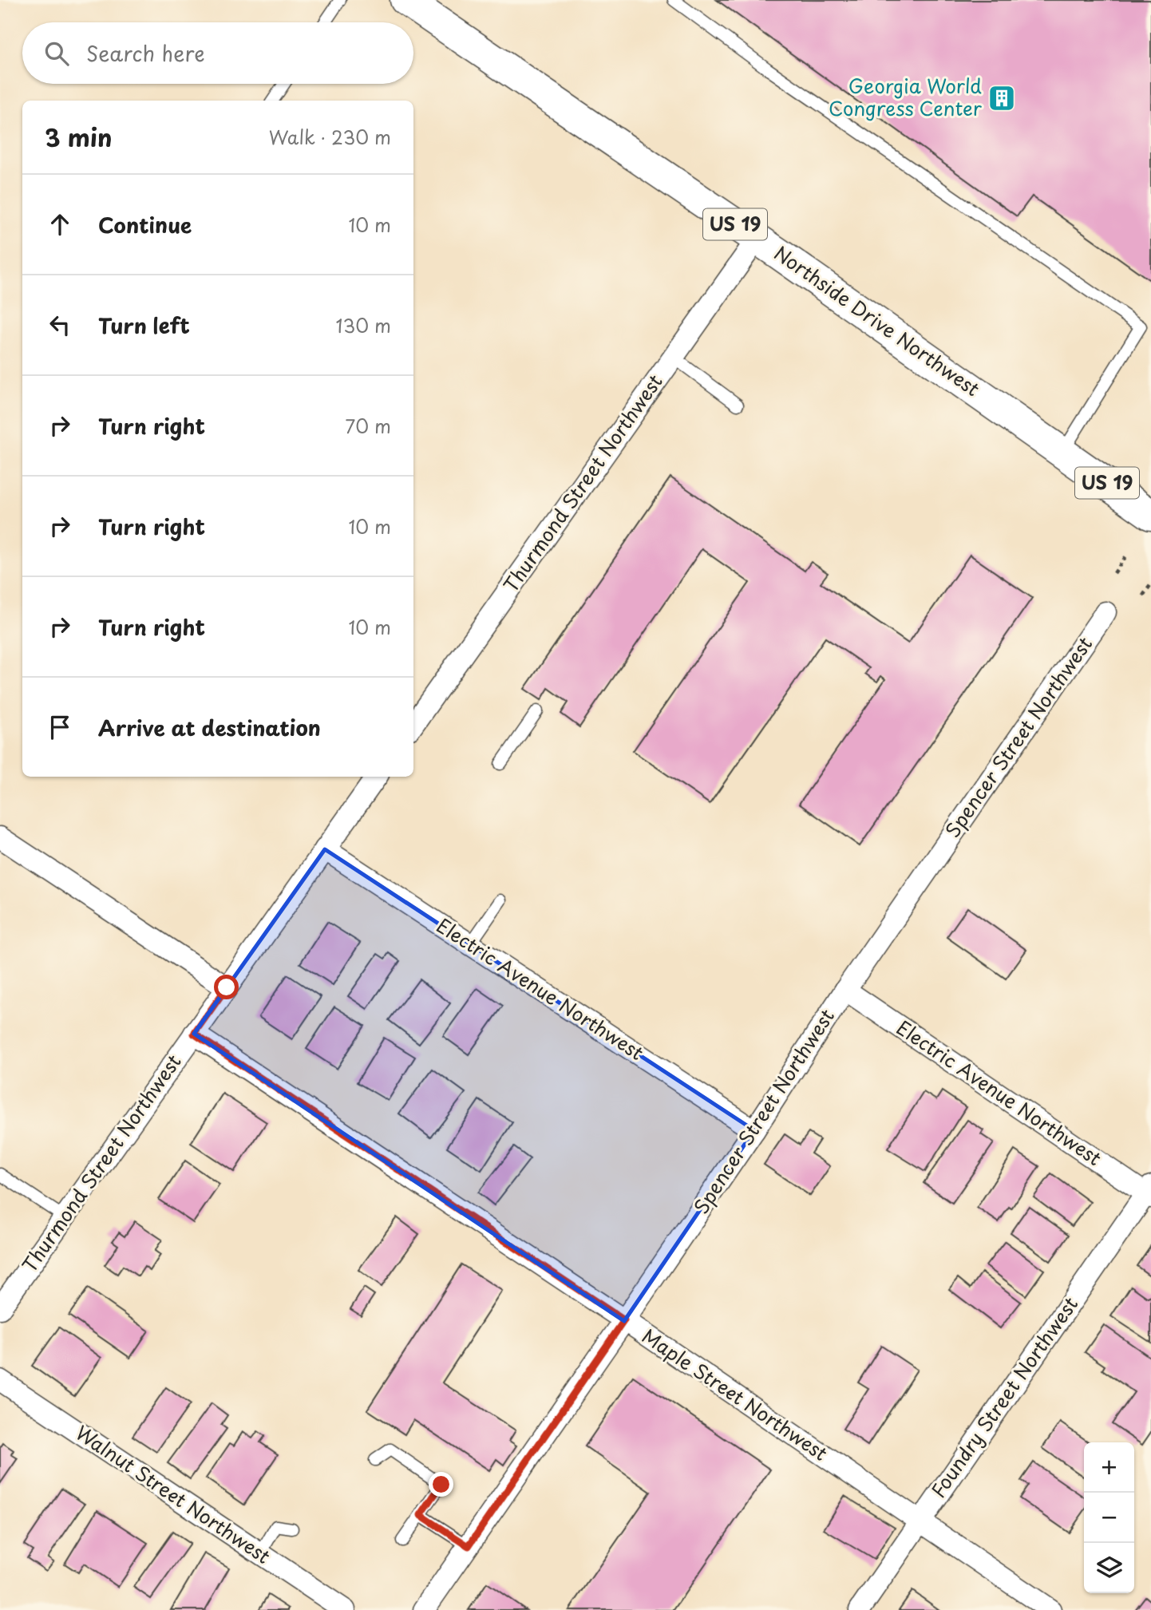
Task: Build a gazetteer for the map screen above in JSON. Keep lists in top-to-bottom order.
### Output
{
  "streets": {
    "main road": ["US 19", "Northside Drive Northwest"],
    "street": [
      "Thurmond Street Northwest",
      "Spencer Street Northwest",
      "Electric Avenue Northwest",
      "Maple Street Northwest",
      "Foundry Street Northwest",
      "Walnut Street Northwest"
    ]
  },
  "crossings": [
    ["Northside Drive Northwest", "Thurmond Street Northwest"],
    ["Thurmond Street Northwest", "Electric Avenue Northwest"],
    ["Thurmond Street Northwest", "Maple Street Northwest"],
    ["Spencer Street Northwest", "Electric Avenue Northwest"],
    ["Spencer Street Northwest", "Maple Street Northwest"],
    ["Electric Avenue Northwest", "Foundry Street Northwest"],
    ["Maple Street Northwest", "Foundry Street Northwest"]
  ],
  "places": {
    "building": ["Georgia World Congress Center"]
  },
  "page": {
    "search": "Search here",
    "heading": ["3 min", "Walk · 230 m"],
    "list": [
      ["Continue", "10 m"],
      ["Turn left", "130 m"],
      ["Turn right", "70 m"],
      ["Turn right", "10 m"],
      ["Turn right", "10 m"],
      "Arrive at destination"
    ],
    "map_buttons": ["+", "−"]
  }
}
